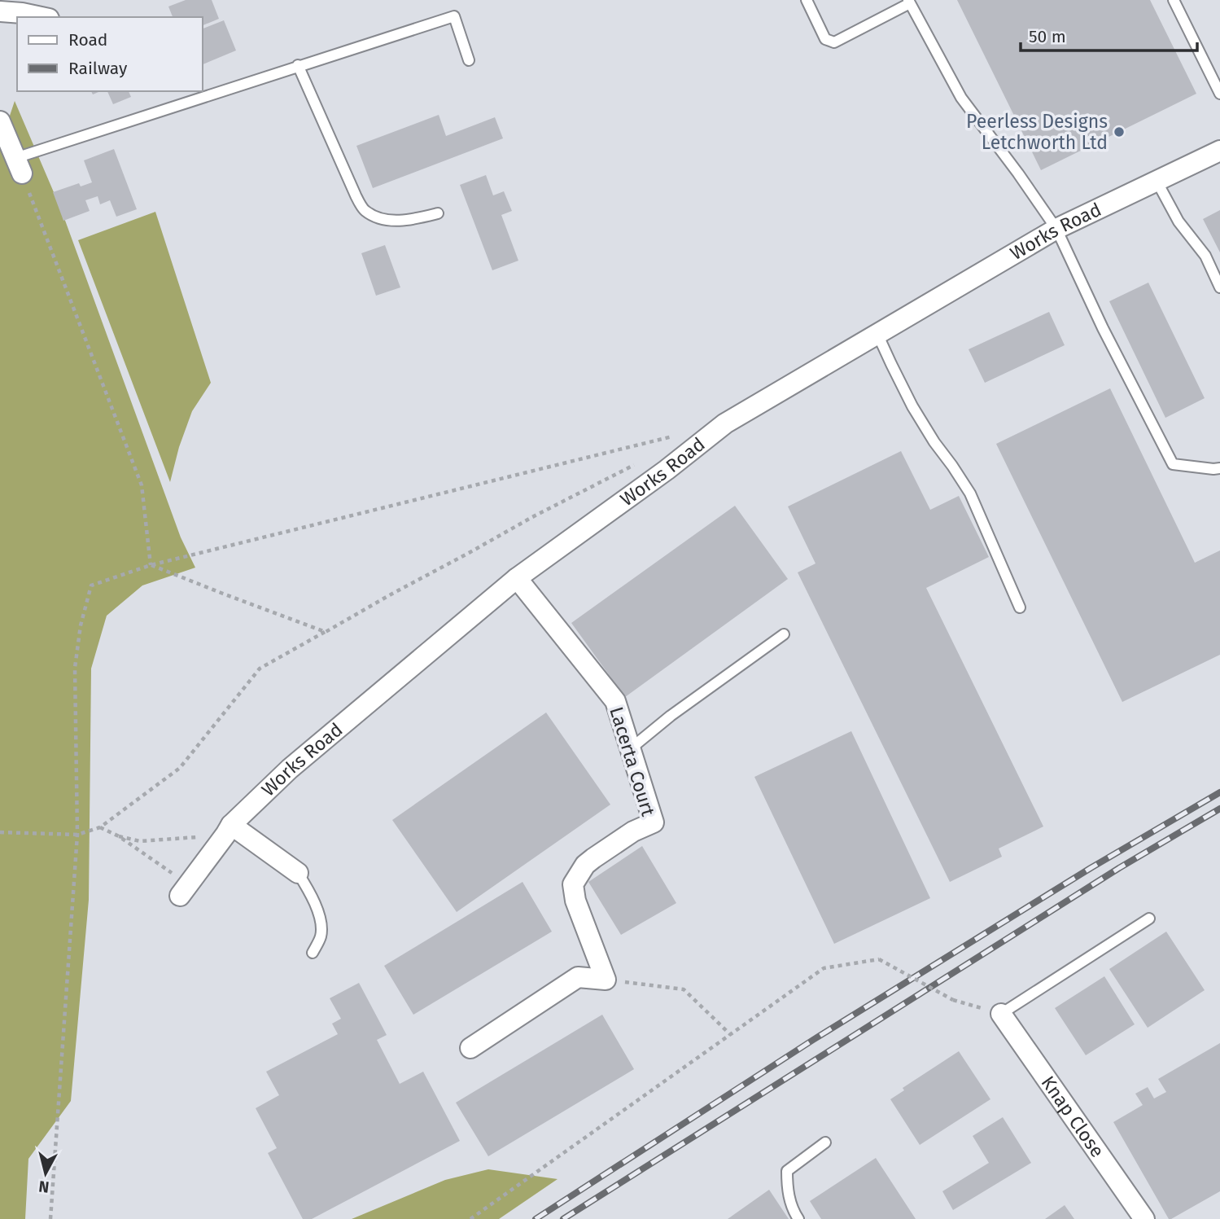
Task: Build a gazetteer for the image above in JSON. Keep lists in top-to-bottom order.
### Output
{
  "streets": {
    "street": ["Works Road", "Lacerta Court", "Knap Close"]
  },
  "crossings": [
    ["Works Road", "Lacerta Court"]
  ],
  "places": ["Peerless Designs Letchworth Ltd"],
  "legend": ["Road", "Railway"],
  "scale_bar": "50 m",
  "north": "bottom"
}
